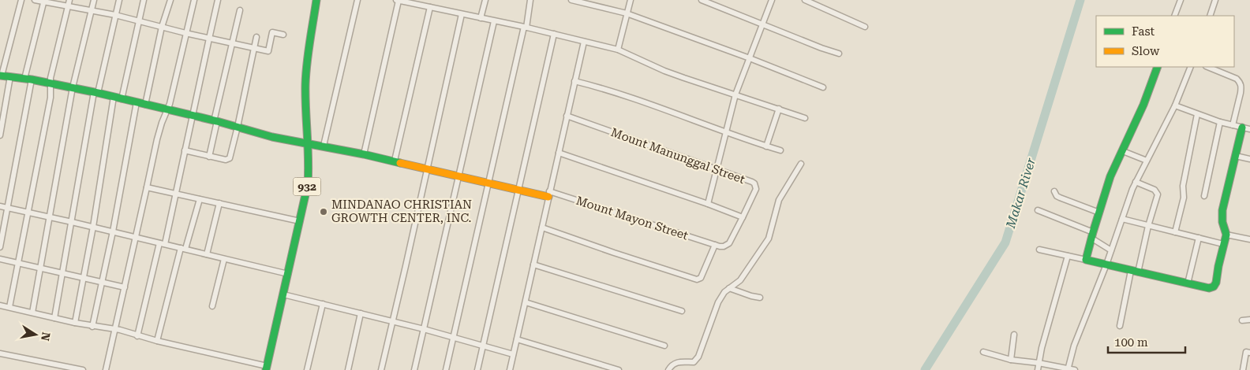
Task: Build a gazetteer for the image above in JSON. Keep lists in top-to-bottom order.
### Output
{
  "streets": {
    "street": ["Mount Manunggal Street", "932", "Mount Mayon Street"]
  },
  "water": ["Makar River"],
  "places": ["MINDANAO CHRISTIAN GROWTH CENTER, INC."],
  "legend": ["Fast", "Slow"],
  "scale_bar": "100 m",
  "north": "right"
}
